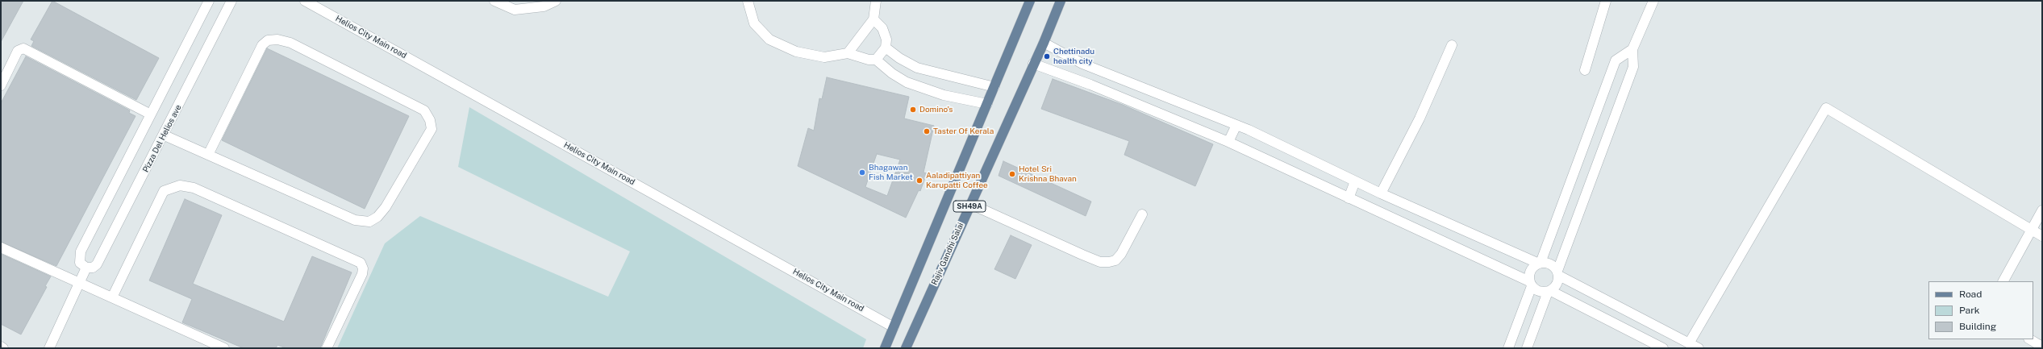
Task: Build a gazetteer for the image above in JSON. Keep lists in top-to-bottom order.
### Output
{
  "streets": {
    "main road": ["SH49A", "Rajiv Gandhi Salai"],
    "street": ["Helios City Main road", "Pizza Del Helios ave"]
  },
  "crossings": [
    ["Helios City Main road", "SH49A"]
  ],
  "places": [
    "Chettinadu health city",
    "Domino's",
    "Taster Of Kerala",
    "Bhagawan Fish Market",
    "Hotel Sri Krishna Bhavan",
    "Aaladipattiyan Karupatti Coffee"
  ],
  "legend": ["Road", "Park", "Building"]
}
